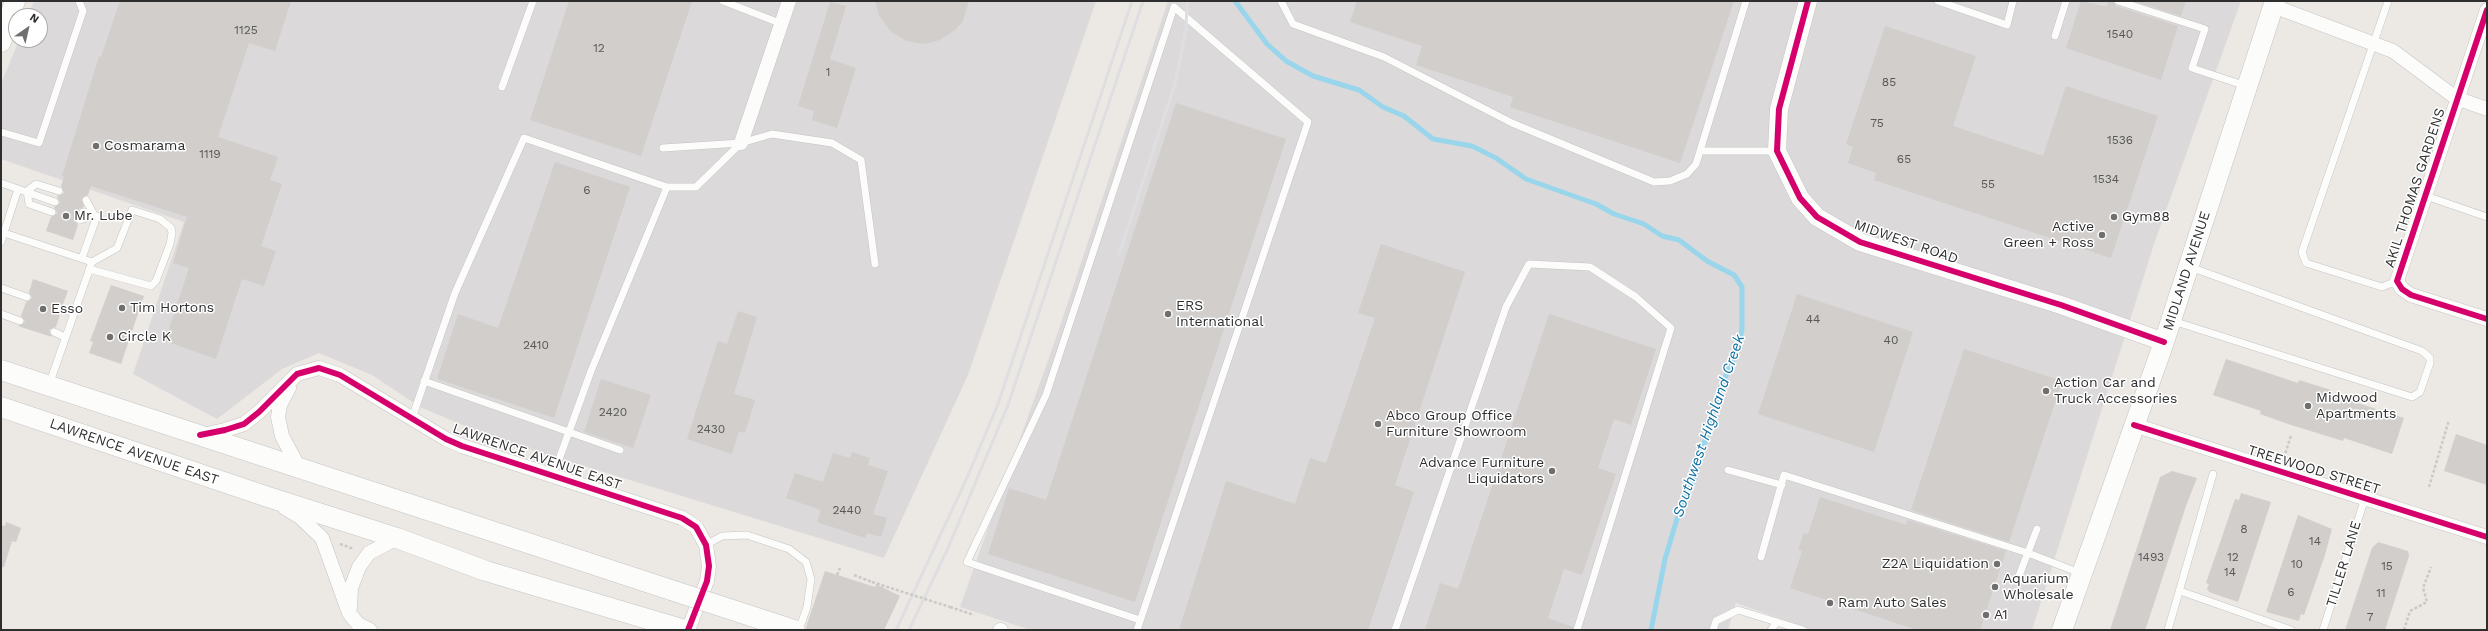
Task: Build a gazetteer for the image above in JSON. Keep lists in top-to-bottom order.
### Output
{
  "streets": {
    "main road": ["MIDLAND AVENUE", "LAWRENCE AVENUE EAST"],
    "street": ["AKIL THOMAS GARDENS", "MIDWEST ROAD", "TREEWOOD STREET"],
    "lane": ["TILLER LANE"]
  },
  "crossings": [
    ["MIDWEST ROAD", "MIDLAND AVENUE"],
    ["MIDLAND AVENUE", "TREEWOOD STREET"],
    ["TREEWOOD STREET", "TILLER LANE"]
  ],
  "water": ["Southwest Highland Creek"],
  "places": [
    "Cosmarama",
    "Mr. Lube",
    "Gym88",
    "Active Green + Ross",
    "Tim Hortons",
    "Esso",
    "ERS International",
    "Circle K",
    "Action Car and Truck Accessories",
    "Midwood Apartments",
    "Abco Group Office Furniture Showroom",
    "Advance Furniture Liquidators",
    "Z2A Liquidation",
    "Aquarium Wholesale",
    "Ram Auto Sales",
    "A1"
  ],
  "house_numbers": [
    "1125",
    "1540",
    "12",
    "1",
    "85",
    "75",
    "1536",
    "1119",
    "65",
    "1534",
    "55",
    "6",
    "44",
    "40",
    "2410",
    "2420",
    "2430",
    "2440",
    "8",
    "14",
    "1493",
    "12",
    "10",
    "15",
    "14",
    "6",
    "11",
    "7"
  ],
  "north": "top right"
}
